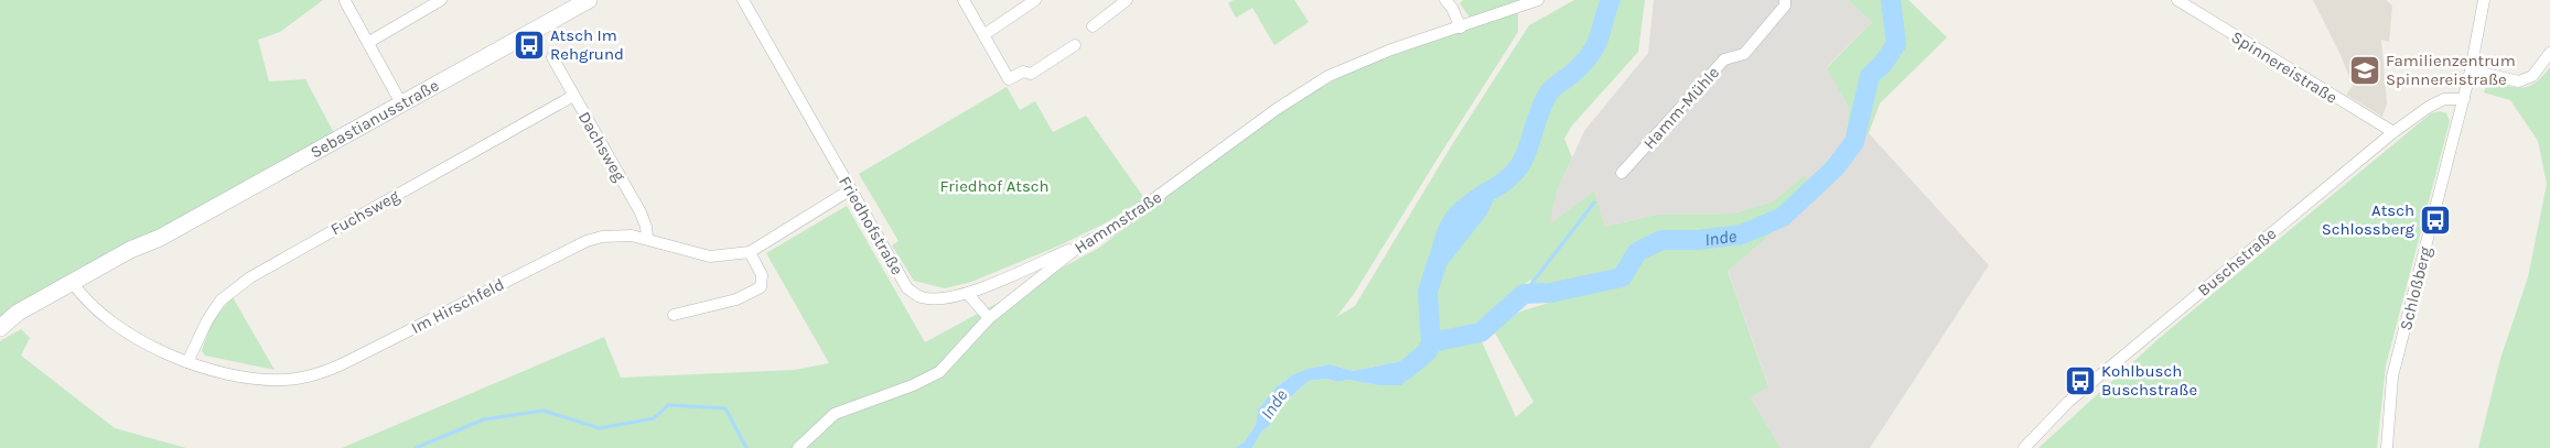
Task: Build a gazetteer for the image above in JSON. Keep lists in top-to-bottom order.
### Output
{
  "streets": {
    "main road": ["Sebastianusstraße"],
    "street": [
      "Spinnereistraße",
      "Hamm-Mühle",
      "Dachsweg",
      "Fuchsweg",
      "Hammstraße",
      "Friedhofstraße",
      "Buschstraße",
      "Schloßberg",
      "Im Hirschfeld"
    ]
  },
  "crossings": [
    ["Spinnereistraße", "Buschstraße"],
    ["Sebastianusstraße", "Im Hirschfeld"],
    ["Dachsweg", "Fuchsweg"],
    ["Dachsweg", "Im Hirschfeld"],
    ["Fuchsweg", "Im Hirschfeld"],
    ["Hammstraße", "Friedhofstraße"],
    ["Friedhofstraße", "Im Hirschfeld"],
    ["Buschstraße", "Schloßberg"]
  ],
  "water": ["Inde"],
  "parks": ["Friedhof Atsch"],
  "places": {
    "bus stop": ["Atsch Im Rehgrund", "Atsch Schlossberg", "Kohlbusch Buschstraße"],
    "school or university": ["Familienzentrum Spinnereistraße"]
  }
}
